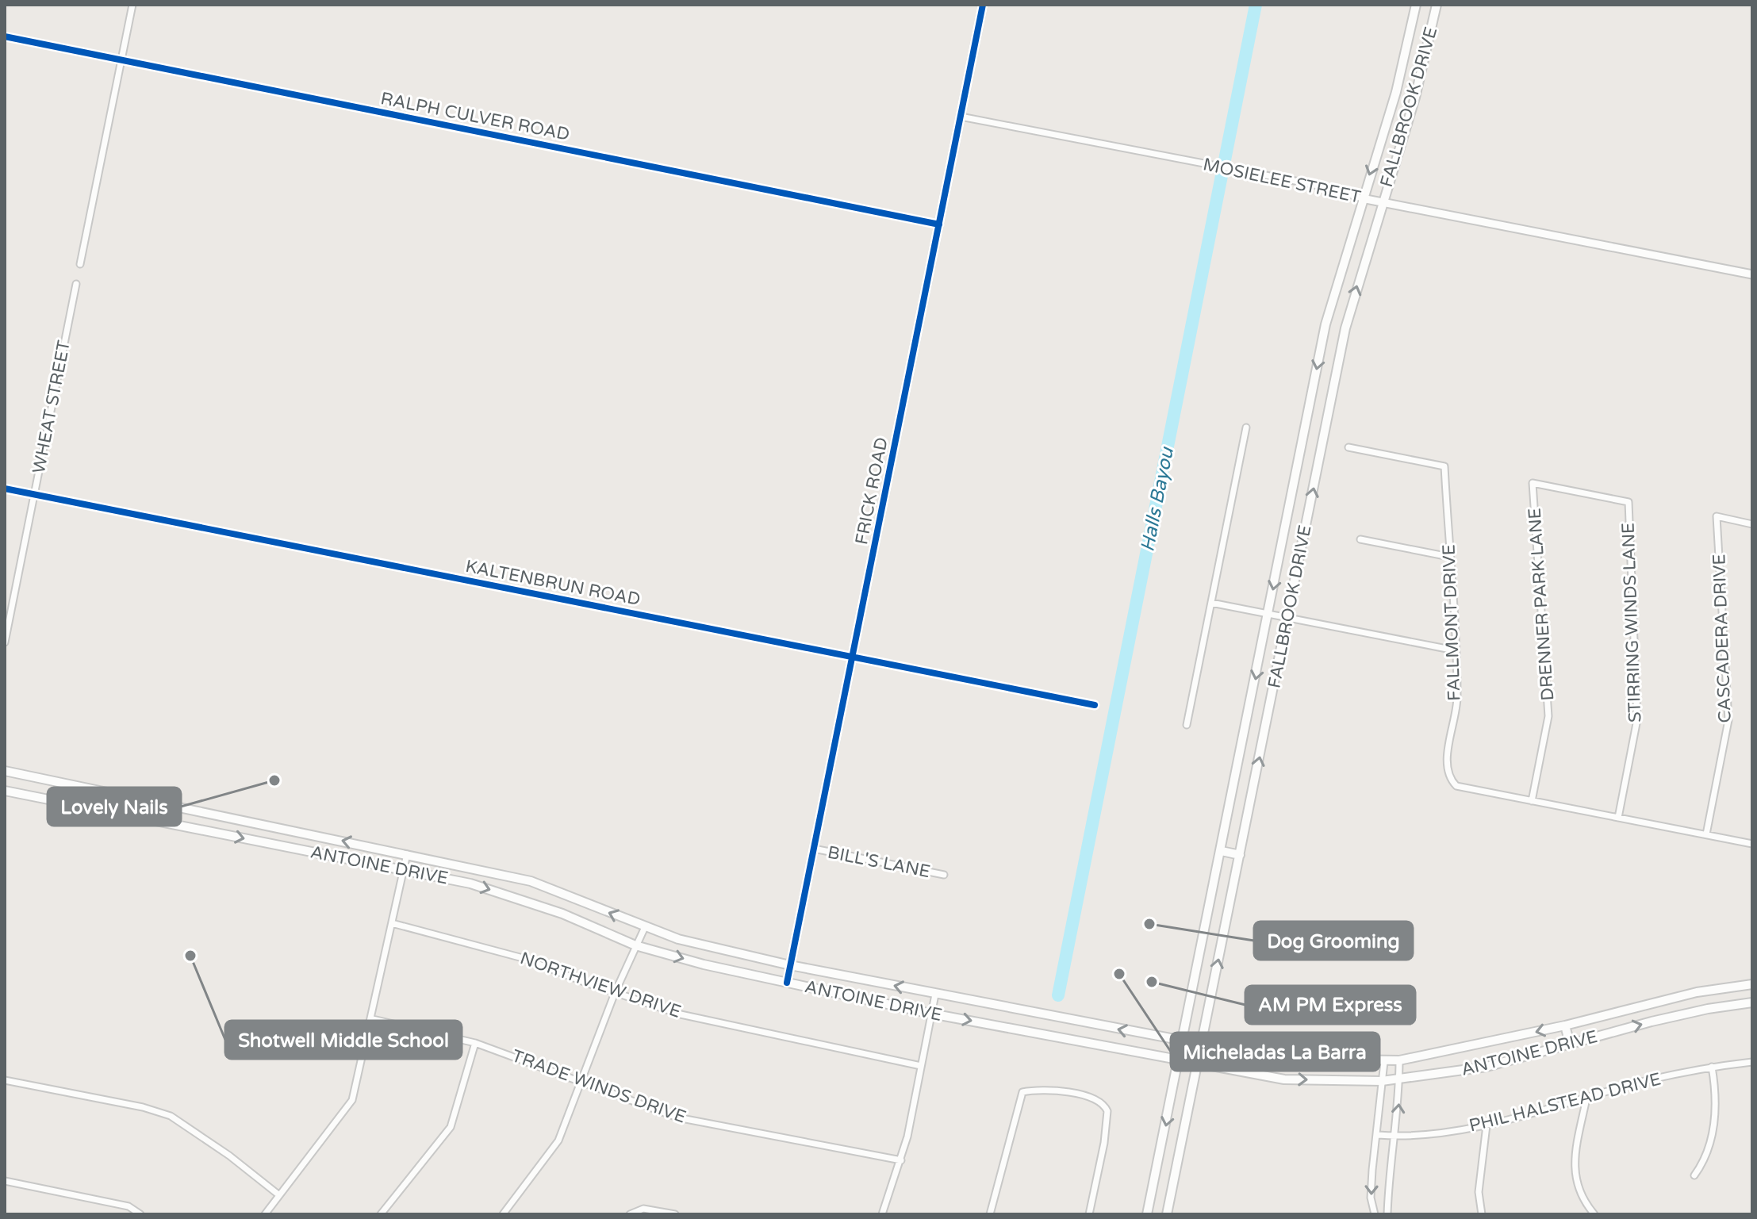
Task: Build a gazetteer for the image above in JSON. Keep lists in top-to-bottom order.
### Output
{
  "streets": {
    "main road": ["FALLBROOK DRIVE", "ANTOINE DRIVE"],
    "street": [
      "RALPH CULVER ROAD",
      "MOSIELEE STREET",
      "WHEAT STREET",
      "FRICK ROAD",
      "KALTENBRUN ROAD",
      "DRENNER PARK LANE",
      "FALLMONT DRIVE",
      "STIRRING WINDS LANE",
      "CASCADERA DRIVE",
      "BILL'S LANE",
      "NORTHVIEW DRIVE",
      "TRADE WINDS DRIVE",
      "PHIL HALSTEAD DRIVE"
    ]
  },
  "crossings": [
    ["FALLBROOK DRIVE", "MOSIELEE STREET"],
    ["FALLBROOK DRIVE", "ANTOINE DRIVE"],
    ["RALPH CULVER ROAD", "FRICK ROAD"],
    ["MOSIELEE STREET", "FRICK ROAD"],
    ["WHEAT STREET", "KALTENBRUN ROAD"],
    ["FRICK ROAD", "KALTENBRUN ROAD"],
    ["FRICK ROAD", "BILL'S LANE"],
    ["FRICK ROAD", "ANTOINE DRIVE"],
    ["DRENNER PARK LANE", "FALLMONT DRIVE"],
    ["DRENNER PARK LANE", "STIRRING WINDS LANE"]
  ],
  "water": ["Halls Bayou"],
  "places": [
    "Lovely Nails",
    "Dog Grooming",
    "Shotwell Middle School",
    "Micheladas La Barra",
    "AM PM Express"
  ]
}
